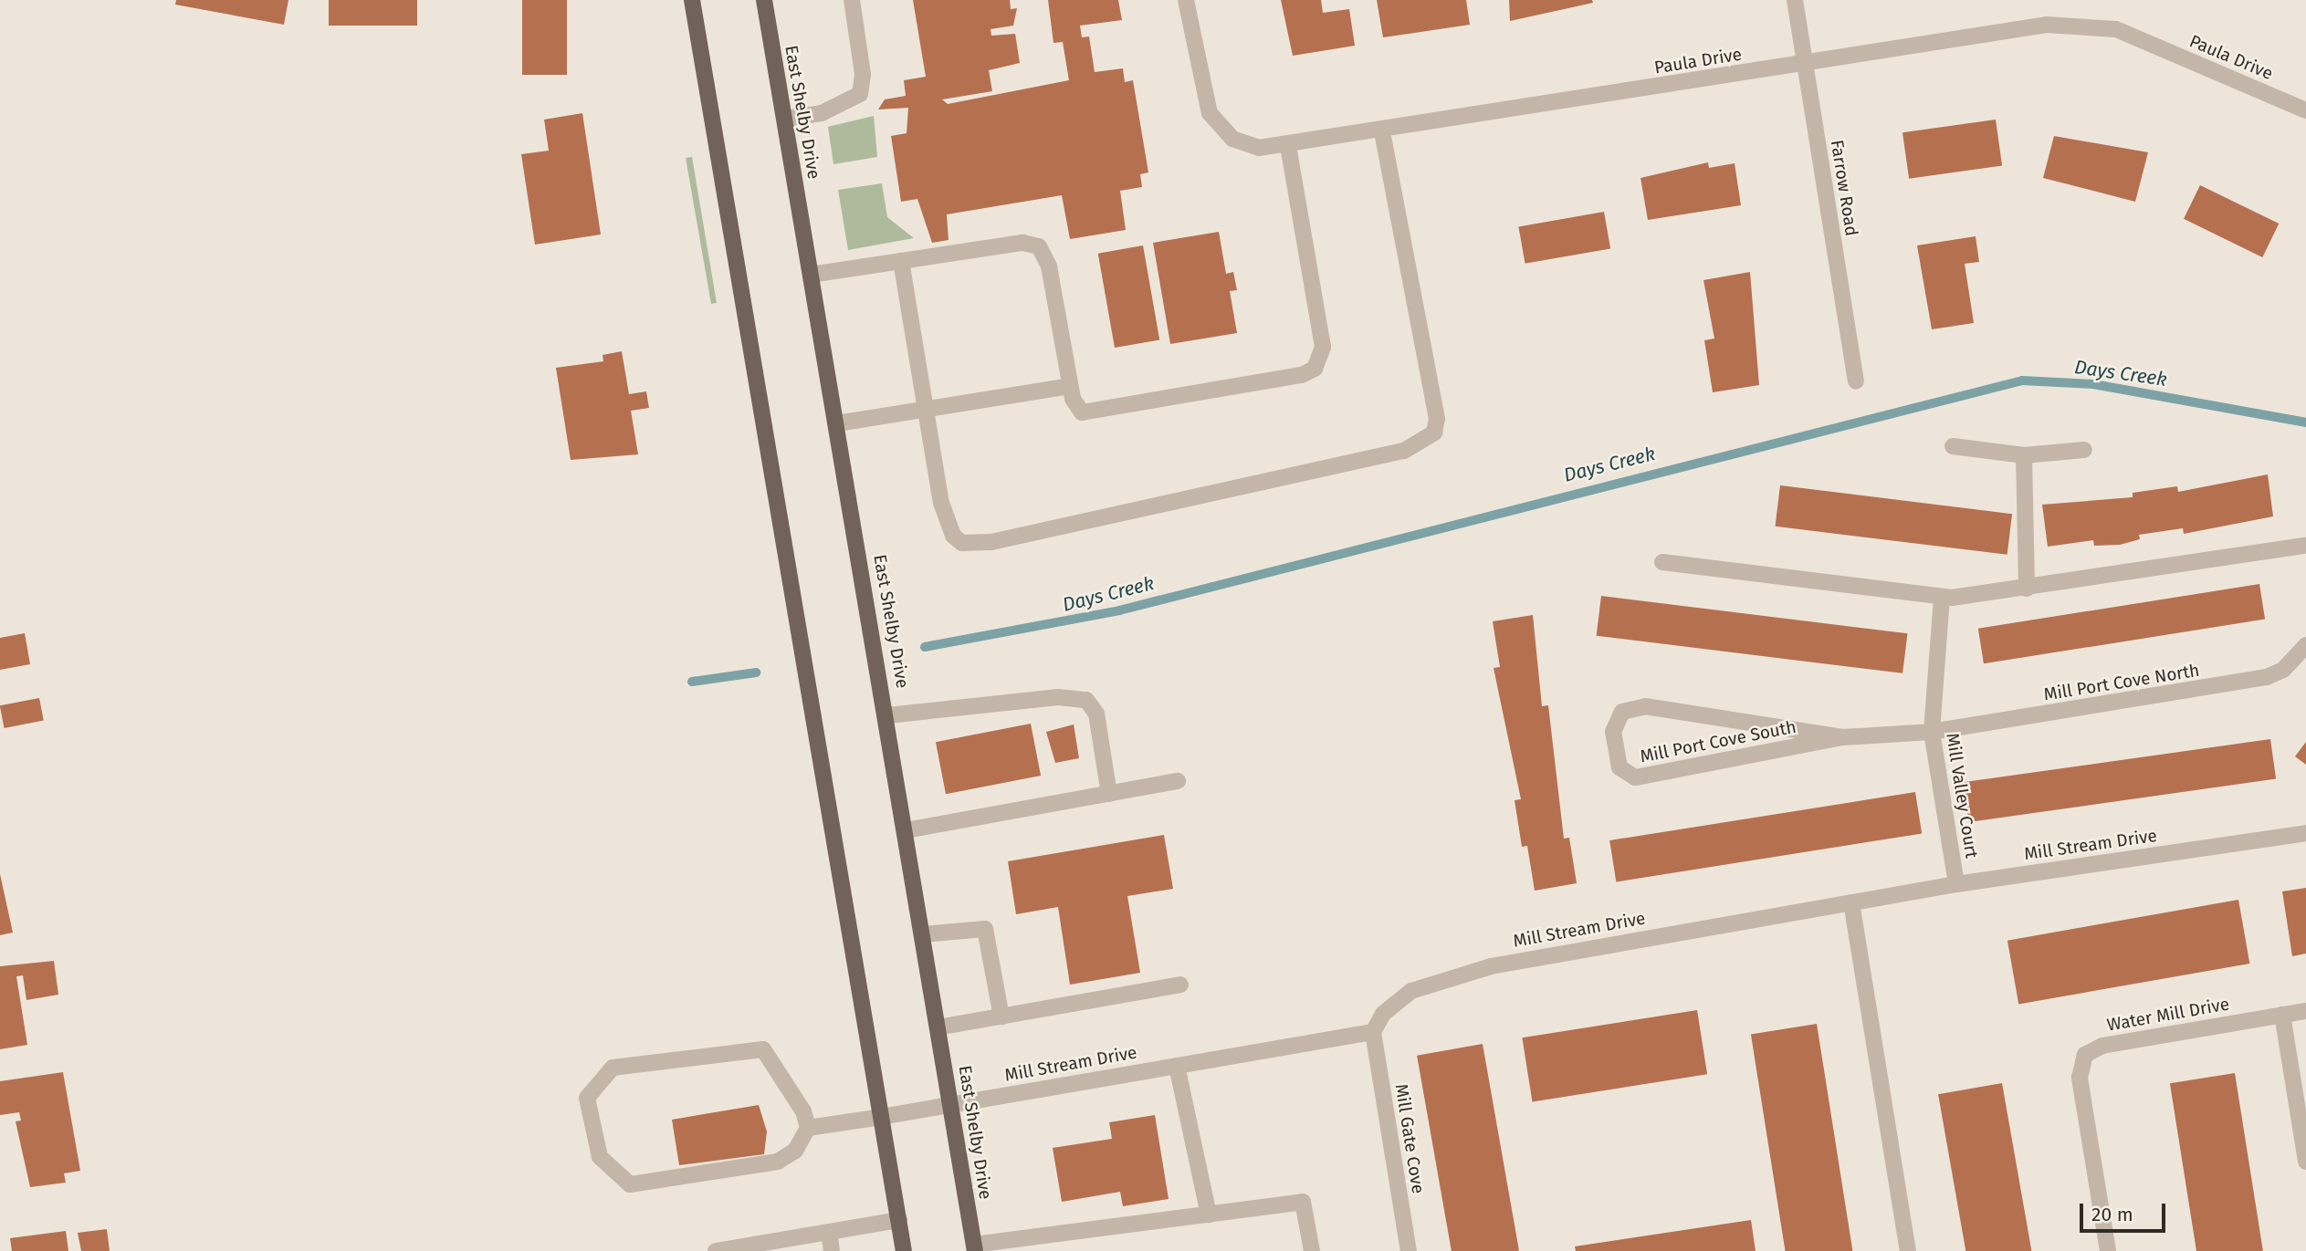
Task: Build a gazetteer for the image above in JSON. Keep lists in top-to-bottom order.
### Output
{
  "streets": {
    "main road": ["East Shelby Drive"],
    "street": [
      "Paula Drive",
      "Farrow Road",
      "Mill Port Cove North",
      "Mill Port Cove South",
      "Mill Valley Court",
      "Mill Stream Drive",
      "Water Mill Drive",
      "Mill Gate Cove"
    ]
  },
  "crossings": [
    ["Paula Drive", "Farrow Road"],
    ["East Shelby Drive", "Mill Stream Drive"],
    ["Mill Port Cove North", "Mill Port Cove South"],
    ["Mill Port Cove North", "Mill Valley Court"],
    ["Mill Port Cove South", "Mill Valley Court"],
    ["Mill Valley Court", "Mill Stream Drive"],
    ["Mill Stream Drive", "Mill Gate Cove"]
  ],
  "water": ["Days Creek"],
  "scale_bar": "20 m"
}
